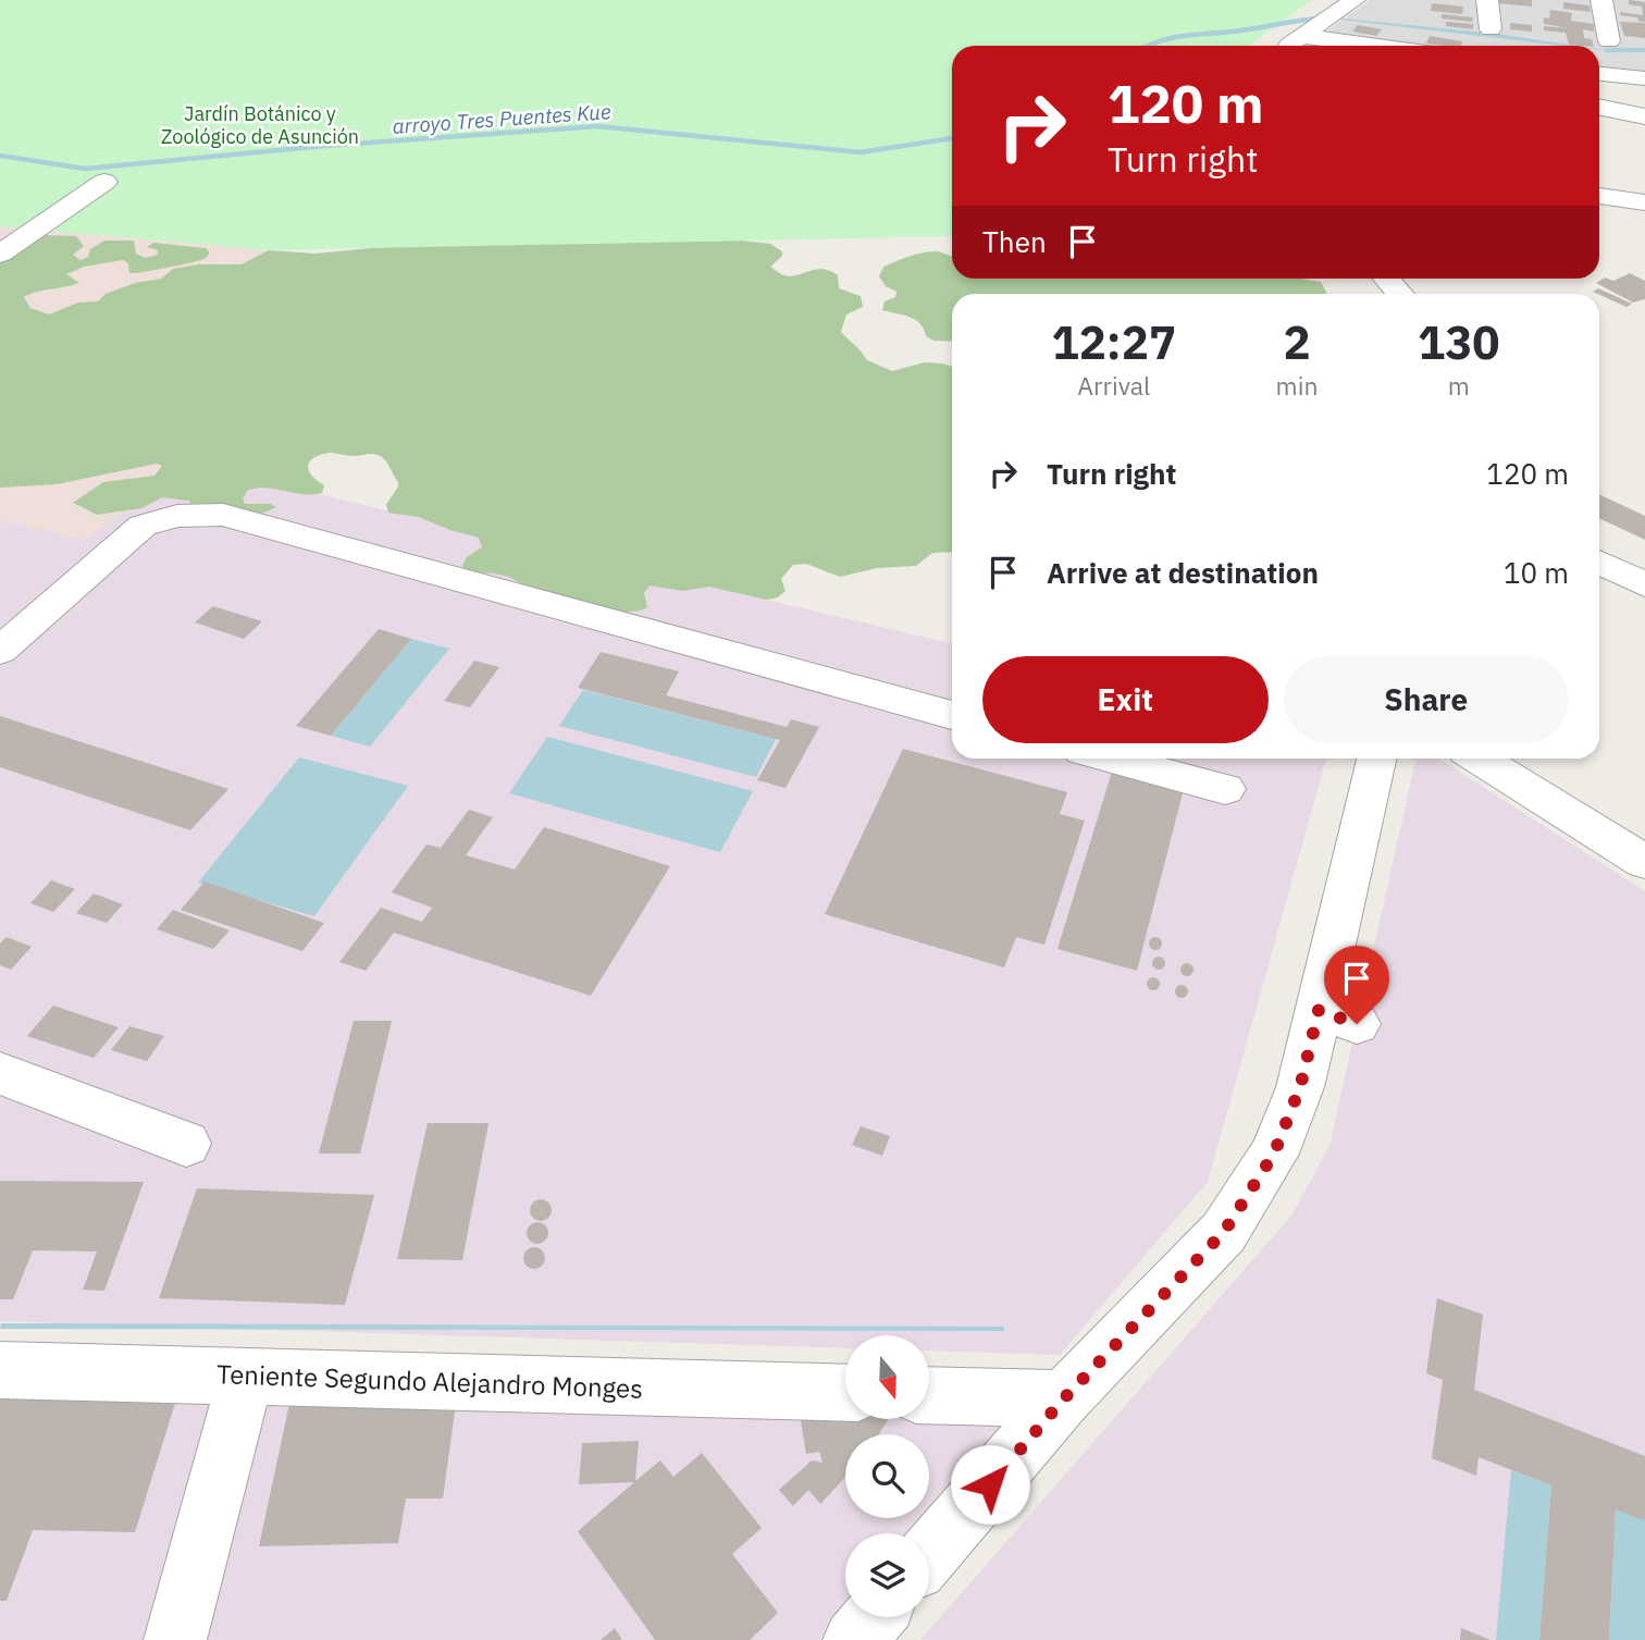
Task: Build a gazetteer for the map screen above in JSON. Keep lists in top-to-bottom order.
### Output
{
  "streets": {
    "street": ["Teniente Segundo Alejandro Monges"]
  },
  "water": ["arroyo Tres Puentes Kue"],
  "parks": ["Jardín Botánico y Zoológico de Asunción"],
  "north": "bottom",
  "page": {
    "turn": ["120 m", "Turn right"],
    "then": "Then",
    "eta": [
      "12:27",
      "Arrival",
      "2",
      "min",
      "130",
      "m"
    ],
    "list": [
      {
        "name": "Turn right",
        "value": "120 m"
      },
      {
        "name": "Arrive at destination",
        "value": "10 m"
      }
    ],
    "buttons": ["Exit", "Share"]
  }
}
